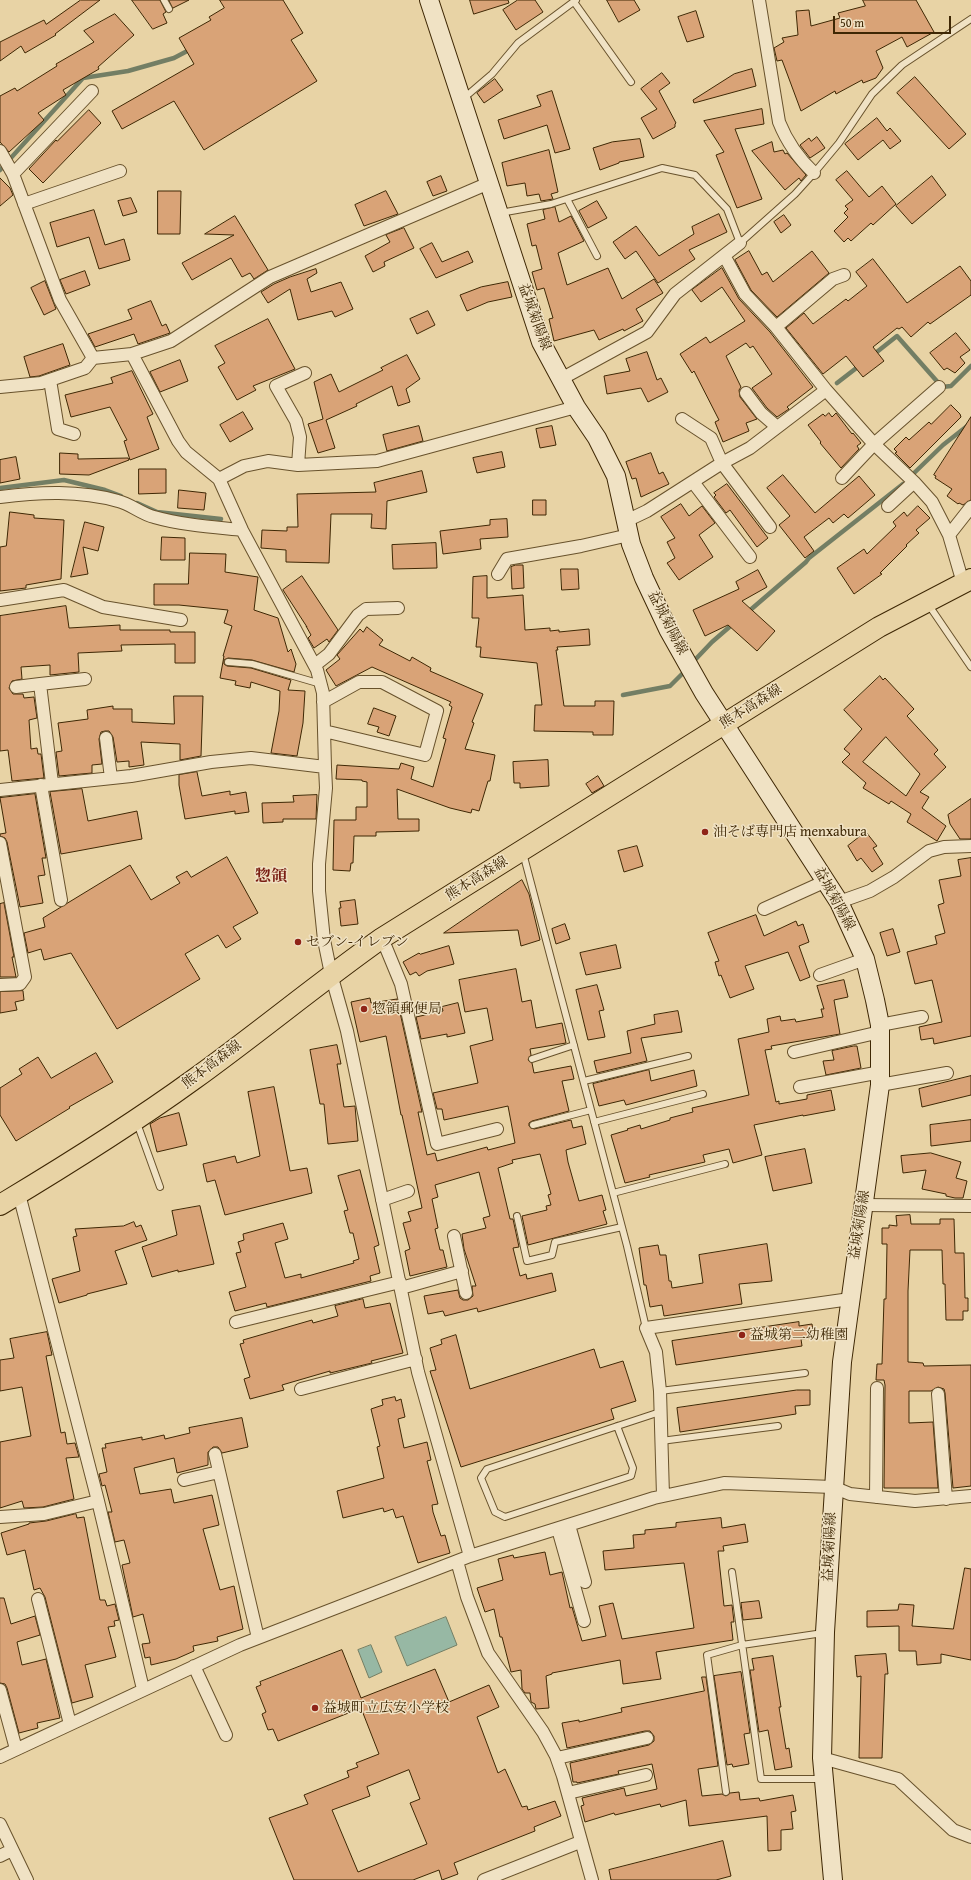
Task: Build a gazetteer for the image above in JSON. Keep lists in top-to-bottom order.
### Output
{
  "streets": {
    "main road": ["益城菊陽線", "熊本高森線"]
  },
  "crossings": [
    ["益城菊陽線", "熊本高森線"]
  ],
  "districts": ["惣領"],
  "places": [
    "油そば専門店 menxabura",
    "セブン-イレブン",
    "惣領郵便局",
    "益城第二幼稚園",
    "益城町立広安小学校"
  ],
  "scale_bar": "50 m"
}
